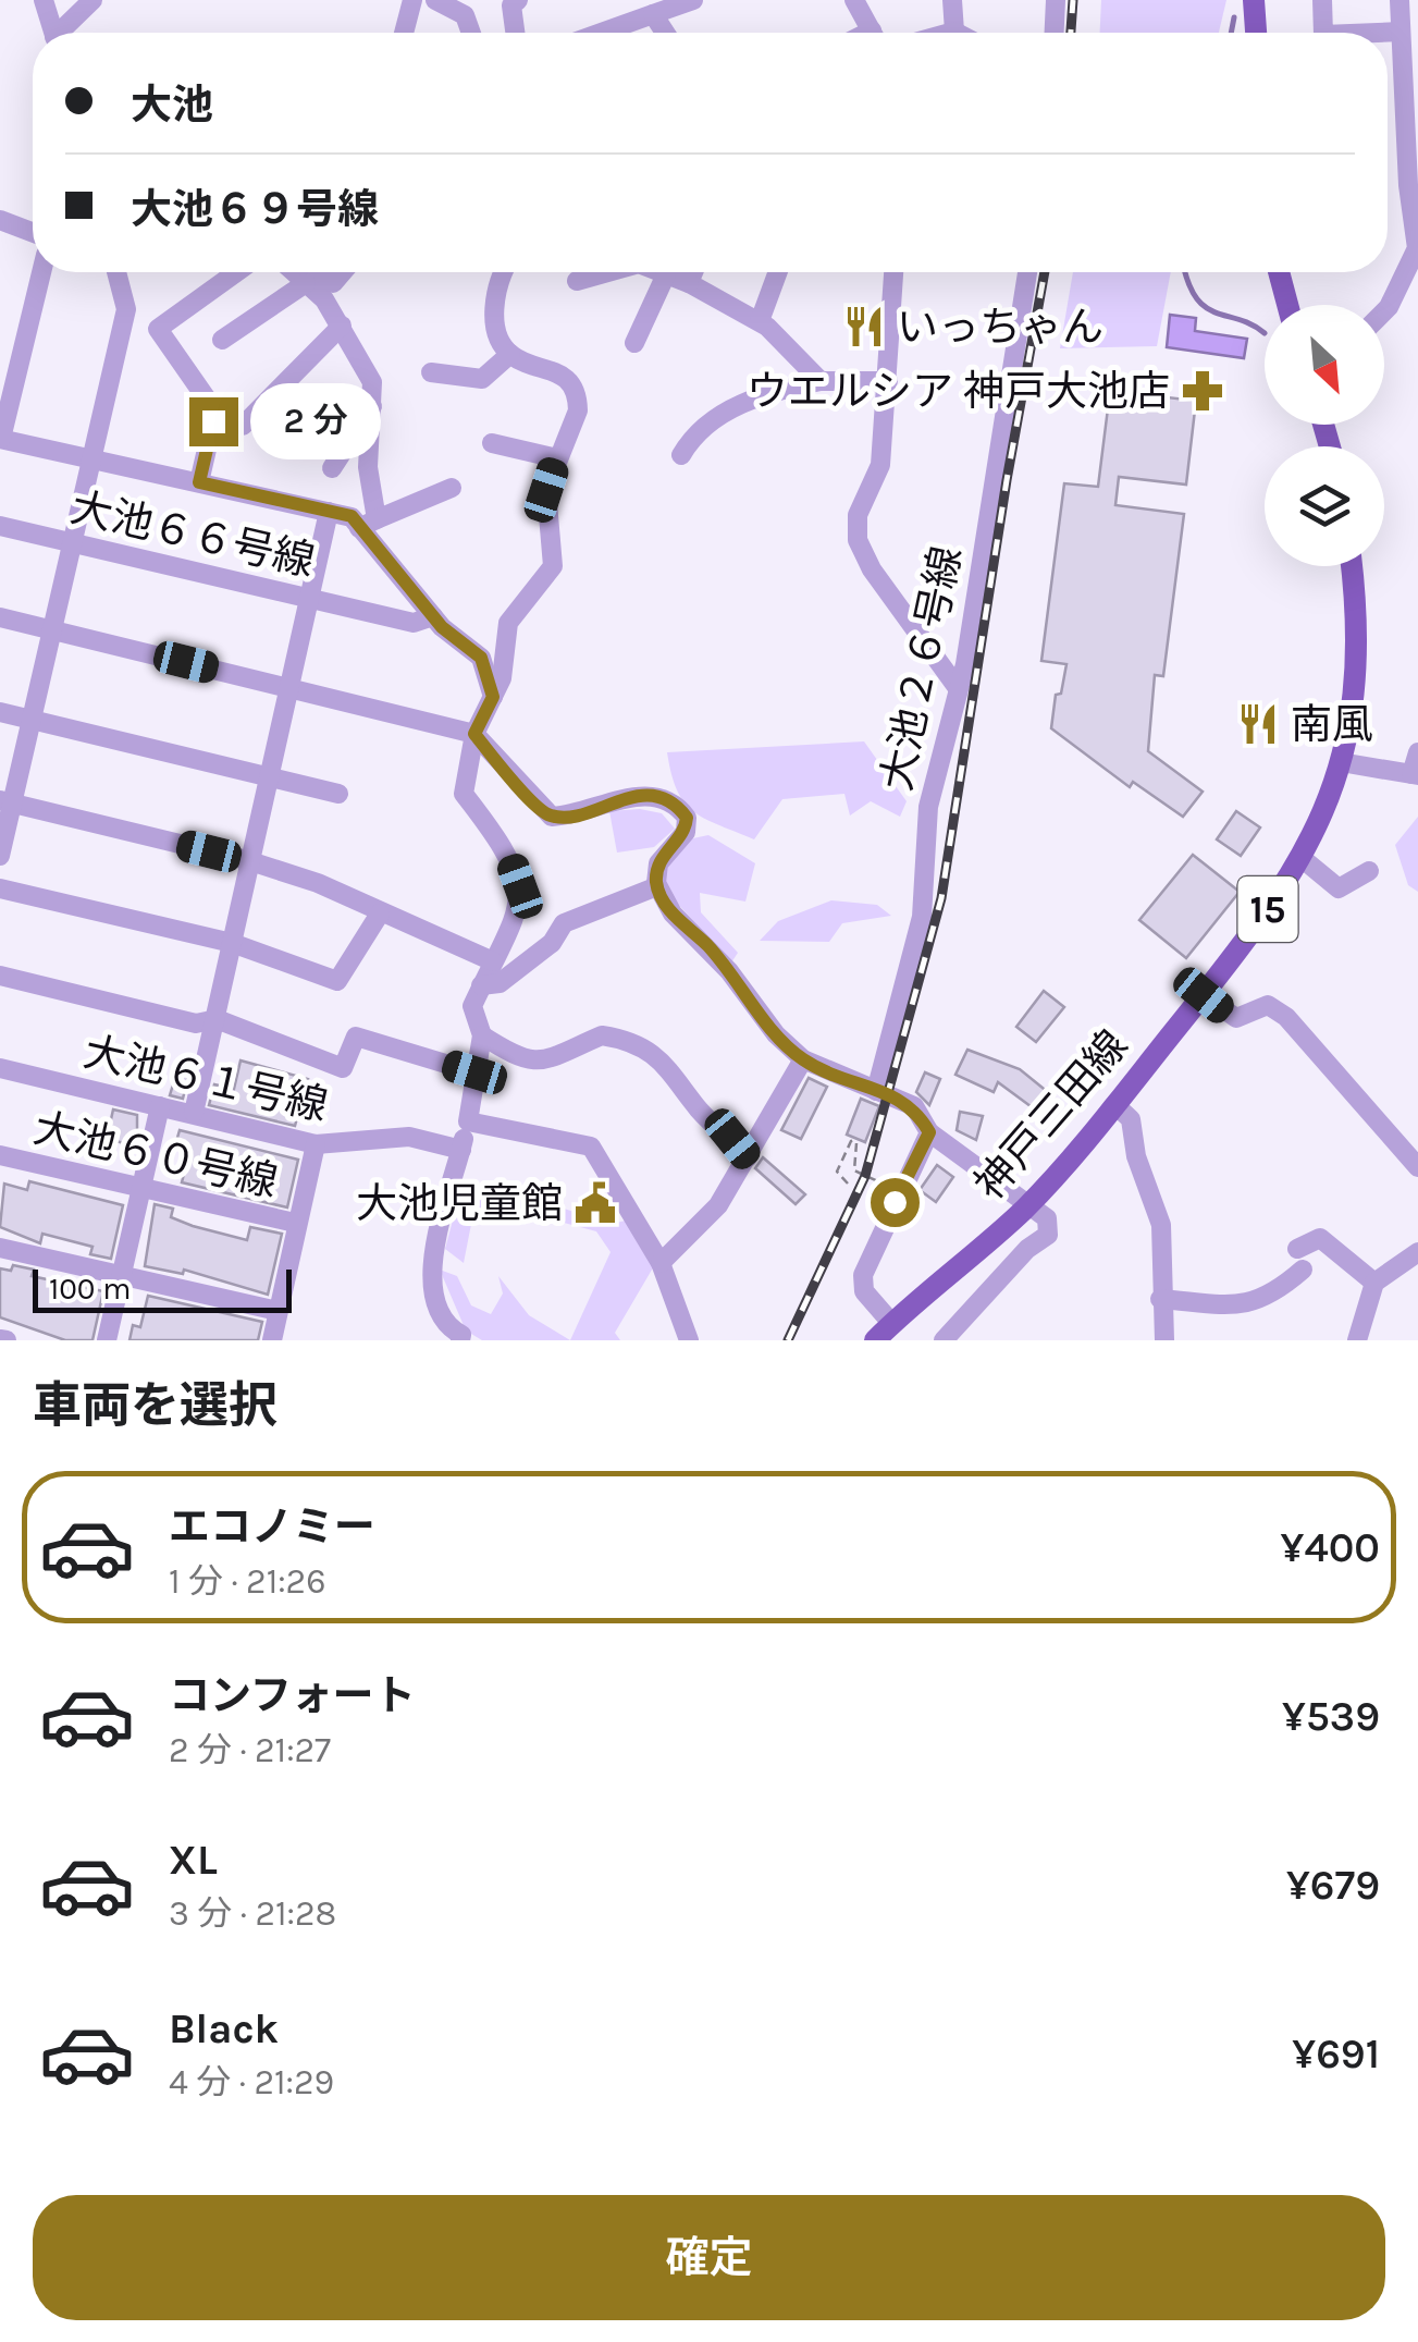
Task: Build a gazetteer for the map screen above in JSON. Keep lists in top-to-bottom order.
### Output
{
  "streets": {
    "main road": ["15", "神戸三田線"],
    "street": [
      "大池６６号線",
      "大池２６号線",
      "大池６１号線",
      "大池６０号線"
    ]
  },
  "places": {
    "restaurant": ["いっちゃん", "南風"],
    "pharmacy": ["ウエルシア 神戸大池店"],
    "public building": ["大池児童館"]
  },
  "scale_bar": "100 m",
  "north": "bottom right",
  "page": {
    "banner": ["大池", "大池６９号線"],
    "bubble": "2 分",
    "scale": "100 m",
    "heading": "車両を選択",
    "list": [
      {
        "name": "エコノミー",
        "note": "1 分 · 21:26",
        "value": "¥400"
      },
      {
        "name": "コンフォート",
        "note": "2 分 · 21:27",
        "value": "¥539"
      },
      {
        "name": "XL",
        "note": "3 分 · 21:28",
        "value": "¥679"
      },
      {
        "name": "Black",
        "note": "4 分 · 21:29",
        "value": "¥691"
      }
    ],
    "buttons": "確定"
  }
}
